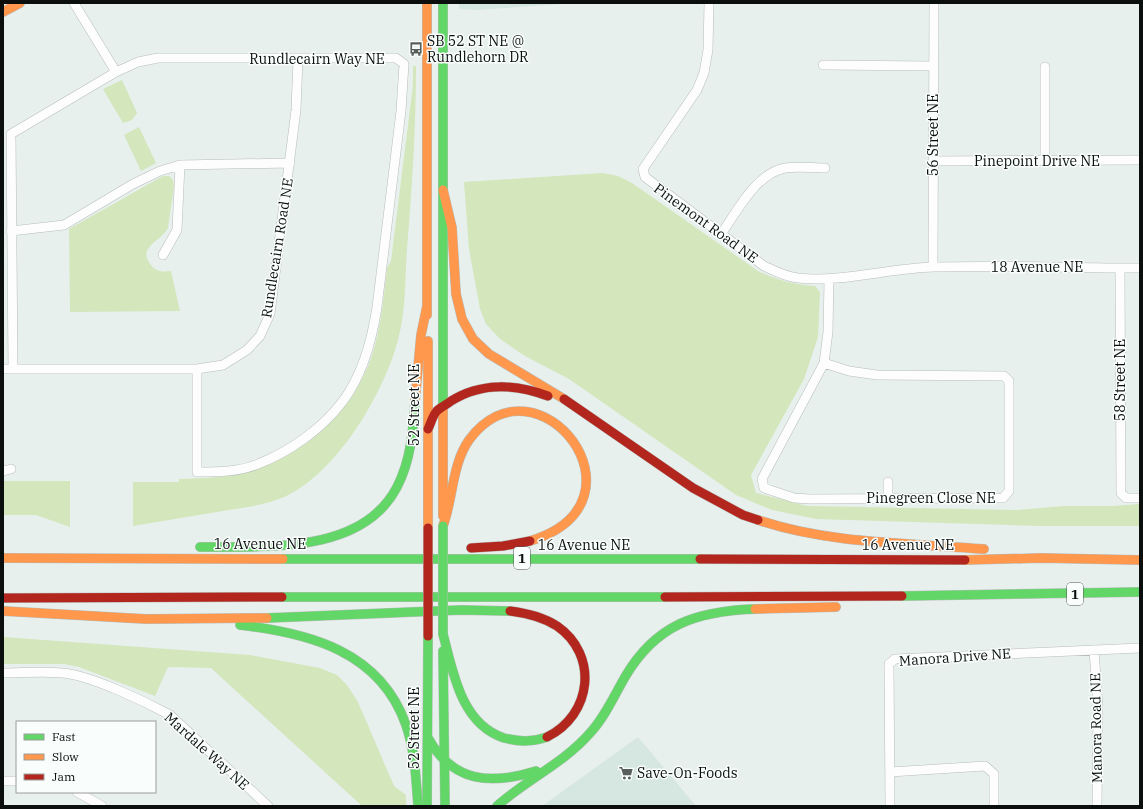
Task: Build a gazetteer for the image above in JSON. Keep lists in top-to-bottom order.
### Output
{
  "streets": {
    "main road": ["52 Street NE", "16 Avenue NE", "1"],
    "street": [
      "Rundlecairn Way NE",
      "56 Street NE",
      "Pinepoint Drive NE",
      "Pinemont Road NE",
      "Rundlecairn Road NE",
      "18 Avenue NE",
      "58 Street NE",
      "Pinegreen Close NE",
      "Manora Drive NE",
      "Manora Road NE",
      "Mardale Way NE"
    ]
  },
  "crossings": [
    ["Rundlecairn Way NE", "Rundlecairn Road NE"],
    ["56 Street NE", "Pinepoint Drive NE"],
    ["56 Street NE", "Pinemont Road NE"],
    ["56 Street NE", "18 Avenue NE"],
    ["Pinemont Road NE", "18 Avenue NE"],
    ["Pinemont Road NE", "Pinegreen Close NE"],
    ["18 Avenue NE", "58 Street NE"],
    ["Manora Drive NE", "Manora Road NE"]
  ],
  "places": {
    "bus stop": ["SB 52 ST NE @ Rundlehorn DR"],
    "supermarket": ["Save-On-Foods"]
  },
  "legend": ["Fast", "Slow", "Jam"]
}
